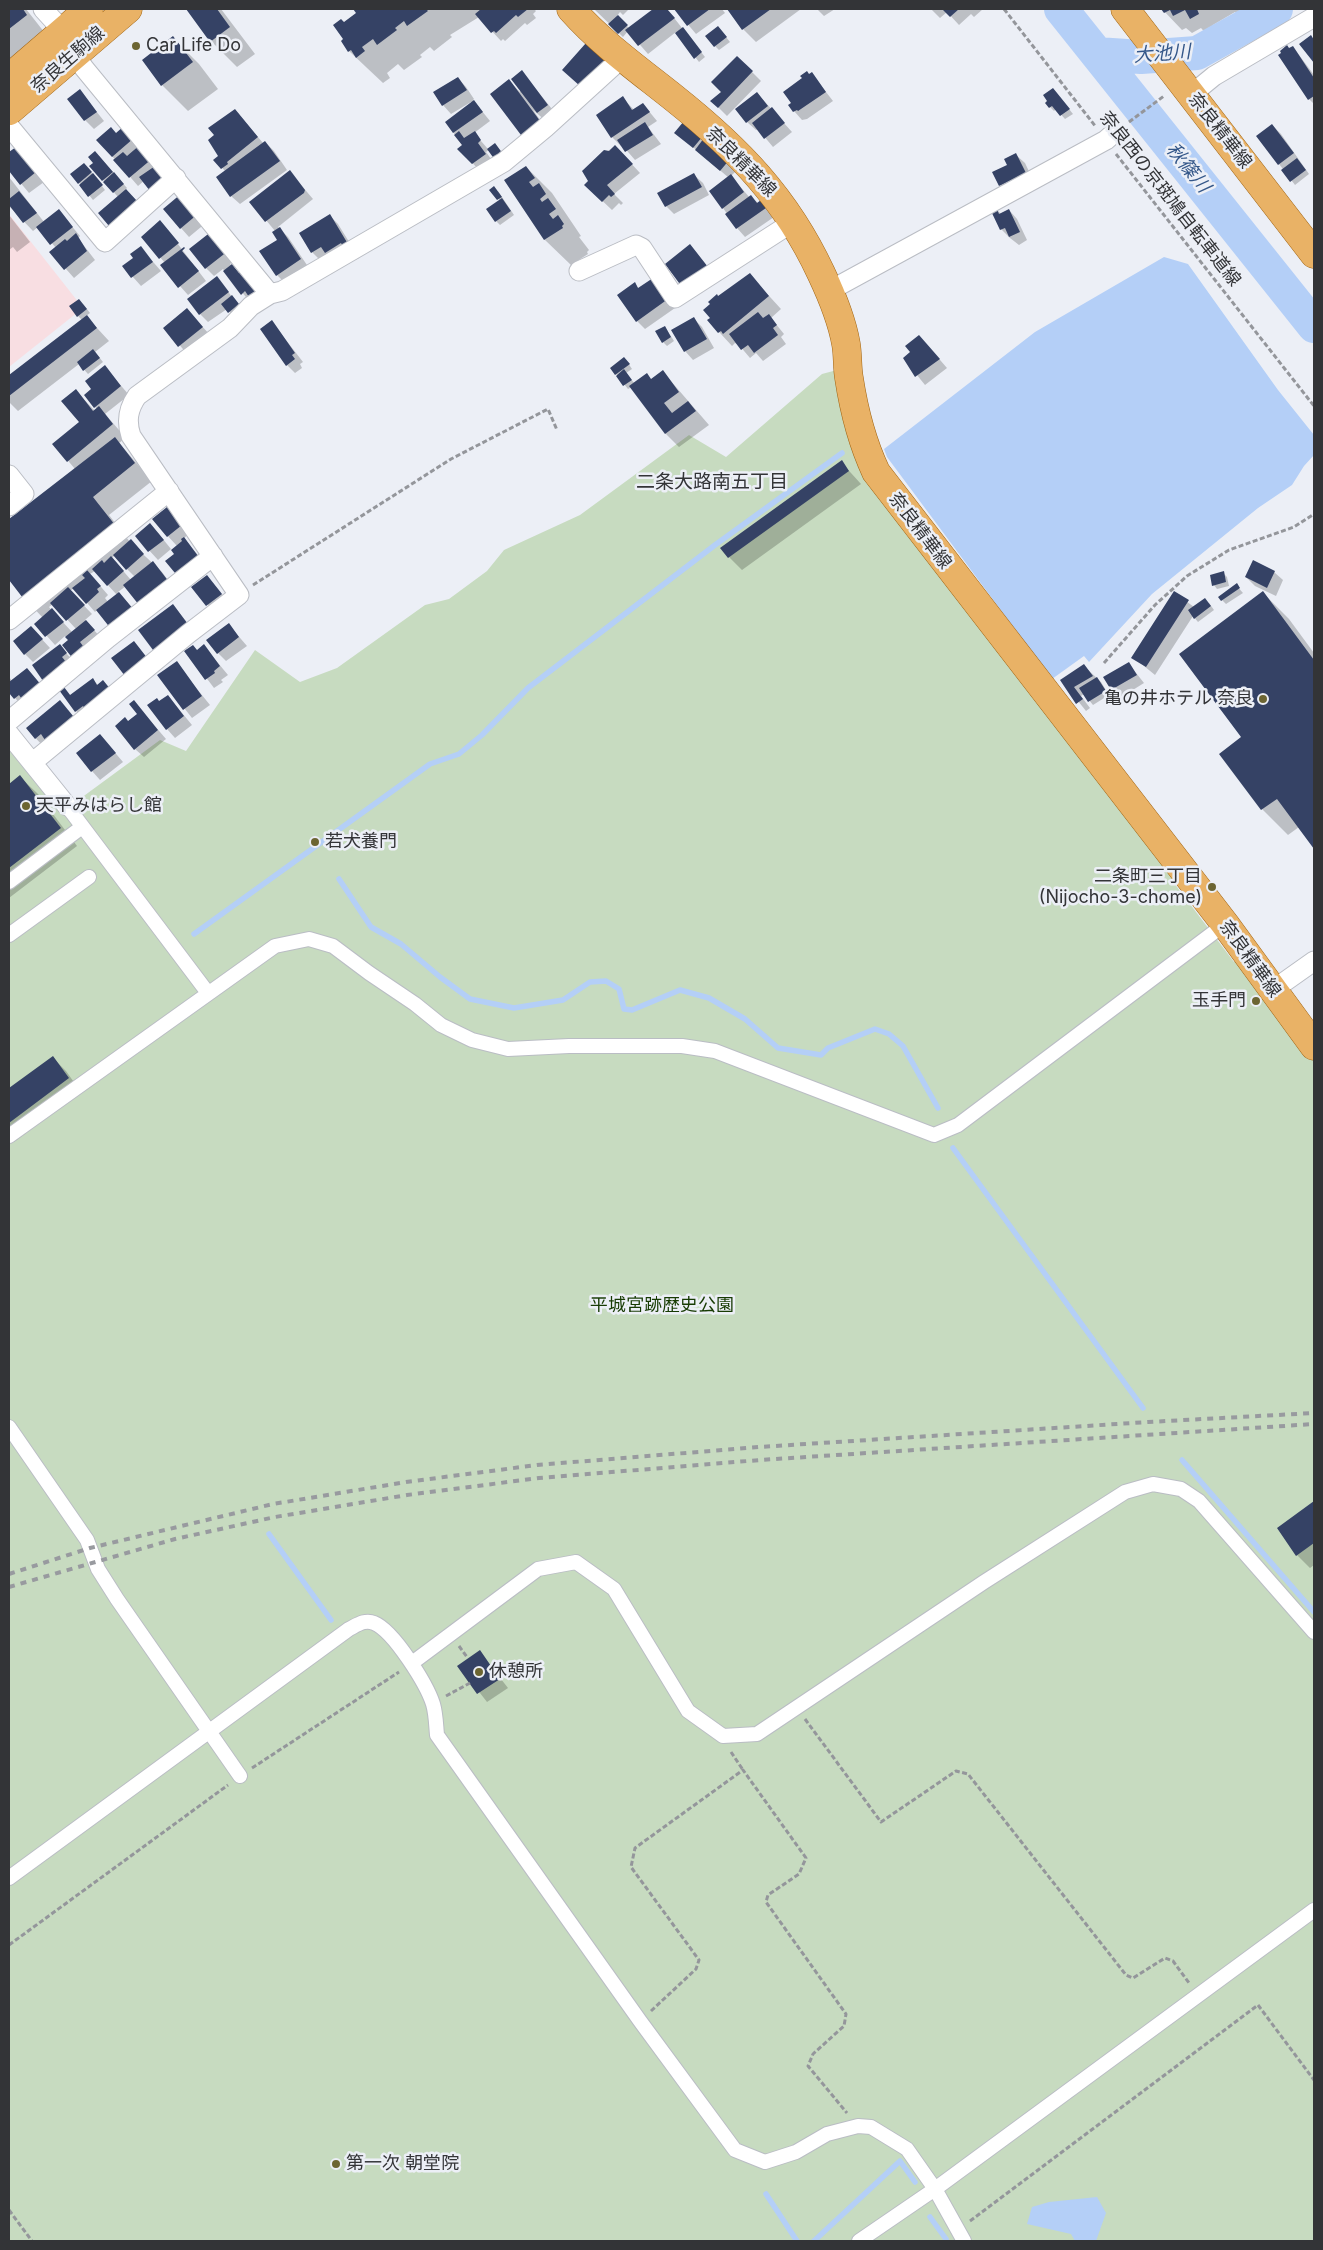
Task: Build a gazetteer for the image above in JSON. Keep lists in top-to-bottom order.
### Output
{
  "streets": {
    "main road": ["奈良生駒線", "奈良精華線"],
    "path": ["奈良西の京斑鳩自転車道線"]
  },
  "districts": ["二条大路南五丁目"],
  "water": ["大池川", "秋篠川"],
  "parks": ["平城宮跡歴史公園"],
  "places": [
    "Car Life Do",
    "亀の井ホテル 奈良",
    "天平みはらし館",
    "若犬養門",
    "二条町三丁目 (Nijocho-3-chome)",
    "玉手門",
    "休憩所",
    "第一次 朝堂院"
  ]
}
